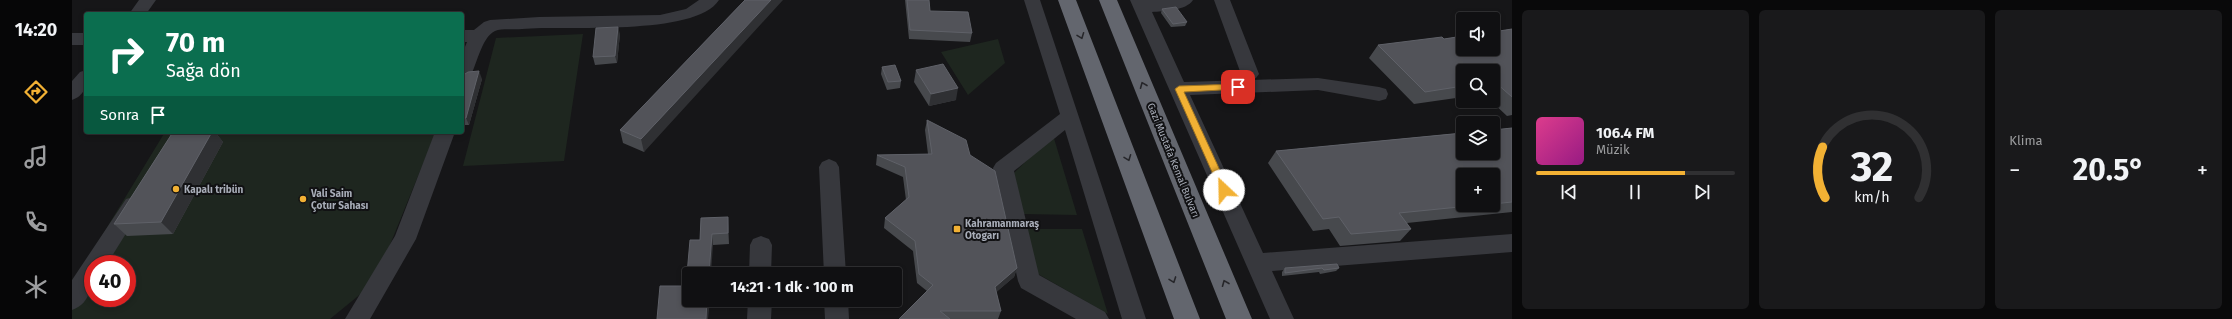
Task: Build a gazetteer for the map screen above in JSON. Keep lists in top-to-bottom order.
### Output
{
  "streets": {
    "highway": ["Gazi Mustafa Kemal Bulvarı"]
  },
  "places": {
    "other": ["Kapalı tribün", "Vali Saim Çotur Sahası"],
    "transit": ["Kahramanmaraş Otogarı"]
  },
  "page": {
    "tabs": "14:20",
    "tile": "Klima",
    "map_buttons": "+",
    "turn": ["70 m", "Sağa dön"],
    "then": "Sonra",
    "song": ["106.4 FM", "Müzik"],
    "heat": ["−", "20.5°", "+"],
    "limit": "40",
    "trip": "14:21 · 1 dk · 100 m",
    "gauge": ["32", "km/h"]
  }
}
